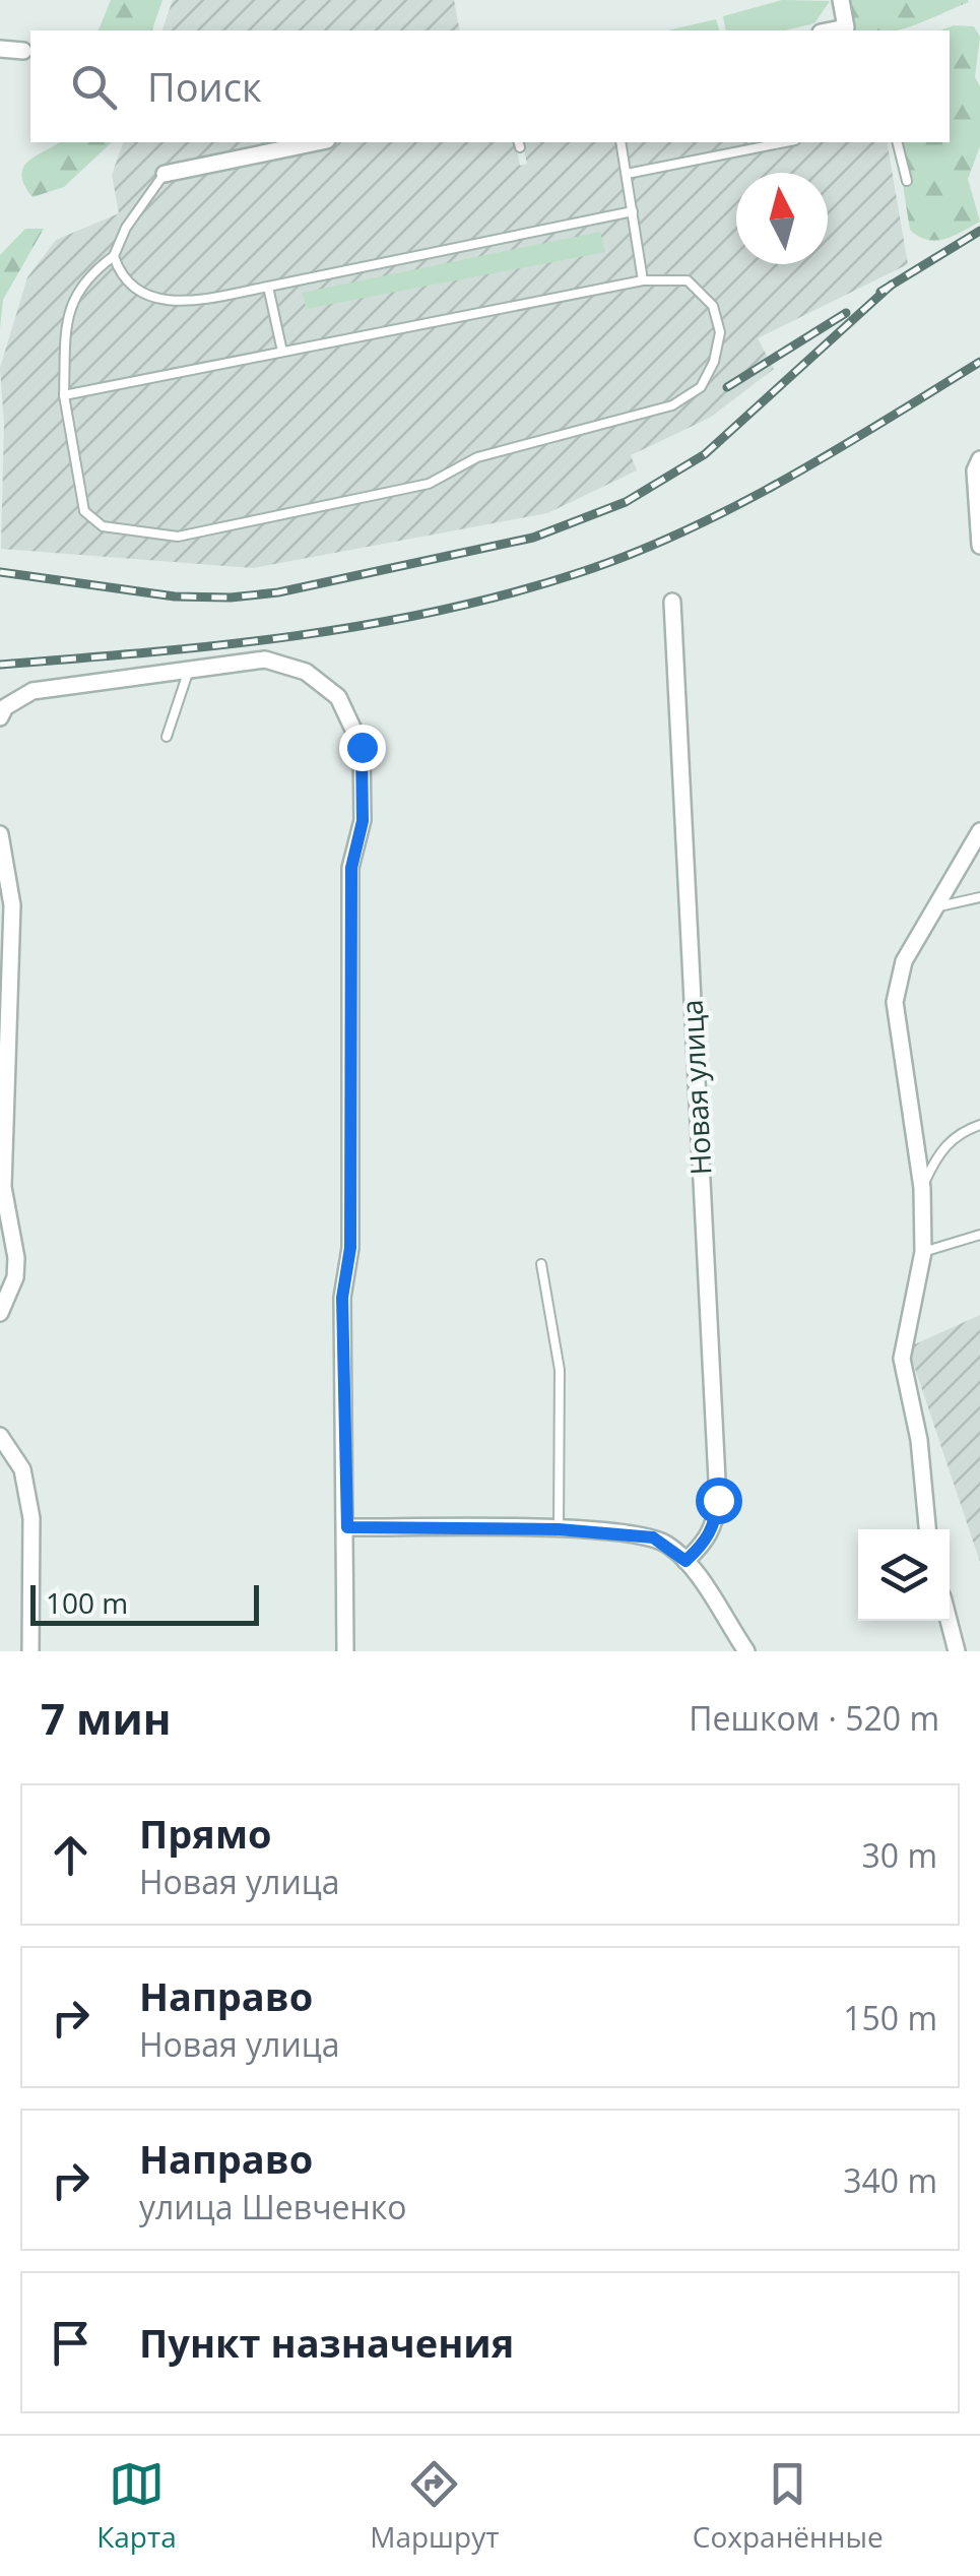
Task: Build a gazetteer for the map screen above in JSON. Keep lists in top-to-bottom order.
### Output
{
  "streets": {
    "street": ["Новая улица"]
  },
  "scale_bar": "100 m",
  "north": "top",
  "page": {
    "search": "Поиск",
    "scale": "100 m",
    "heading": ["7 мин", "Пешком · 520 m"],
    "list": [
      ["Прямо", "Новая улица", "30 m"],
      ["Направо", "Новая улица", "150 m"],
      ["Направо", "улица Шевченко", "340 m"],
      "Пункт назначения"
    ],
    "nav": ["Карта", "Маршрут", "Сохранённые"]
  }
}
